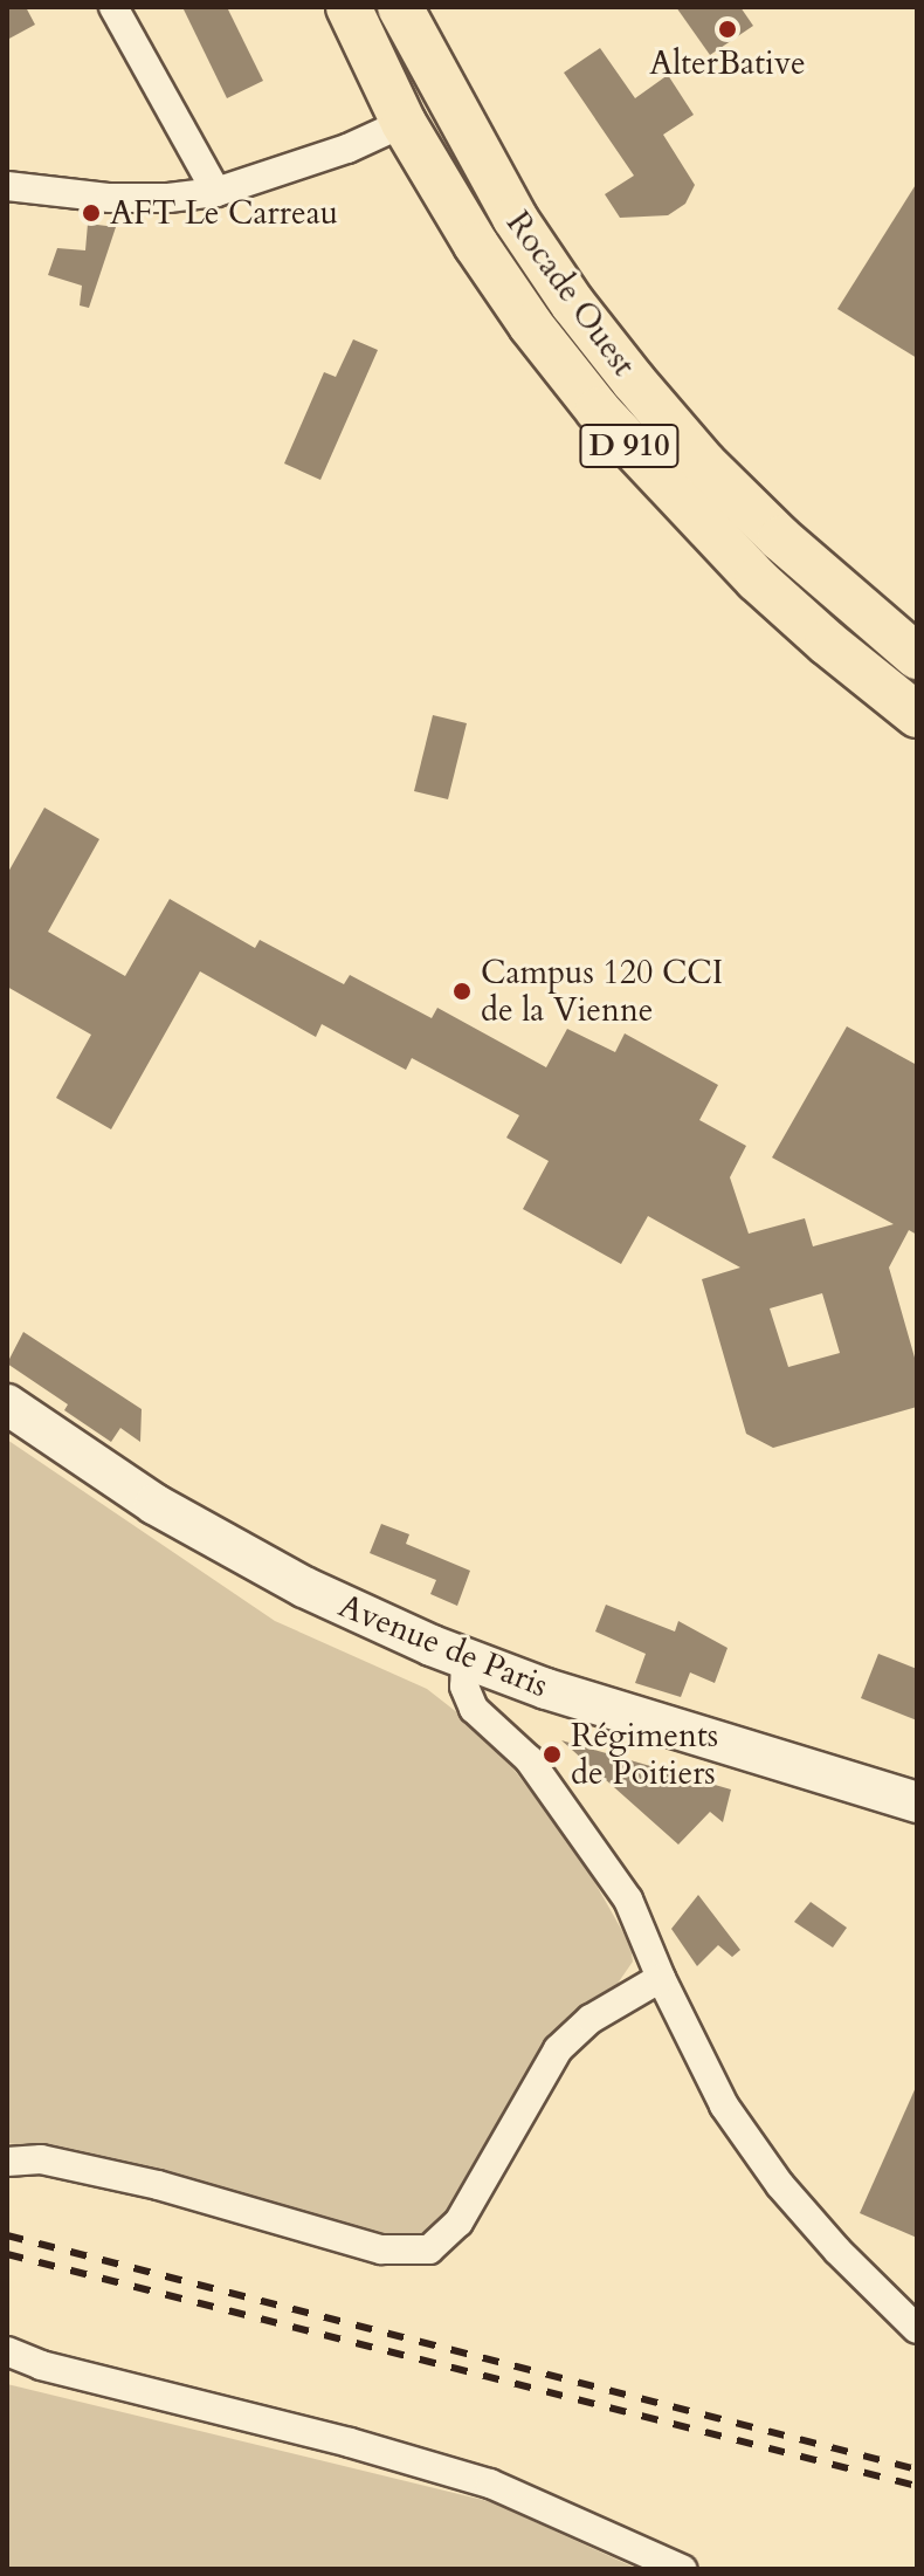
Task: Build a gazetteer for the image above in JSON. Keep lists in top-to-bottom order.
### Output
{
  "streets": {
    "main road": ["Rocade Ouest", "D 910", "Avenue de Paris"]
  },
  "places": [
    "AlterBative",
    "AFT Le Carreau",
    "Campus 120 CCI de la Vienne",
    "Régiments de Poitiers"
  ]
}
